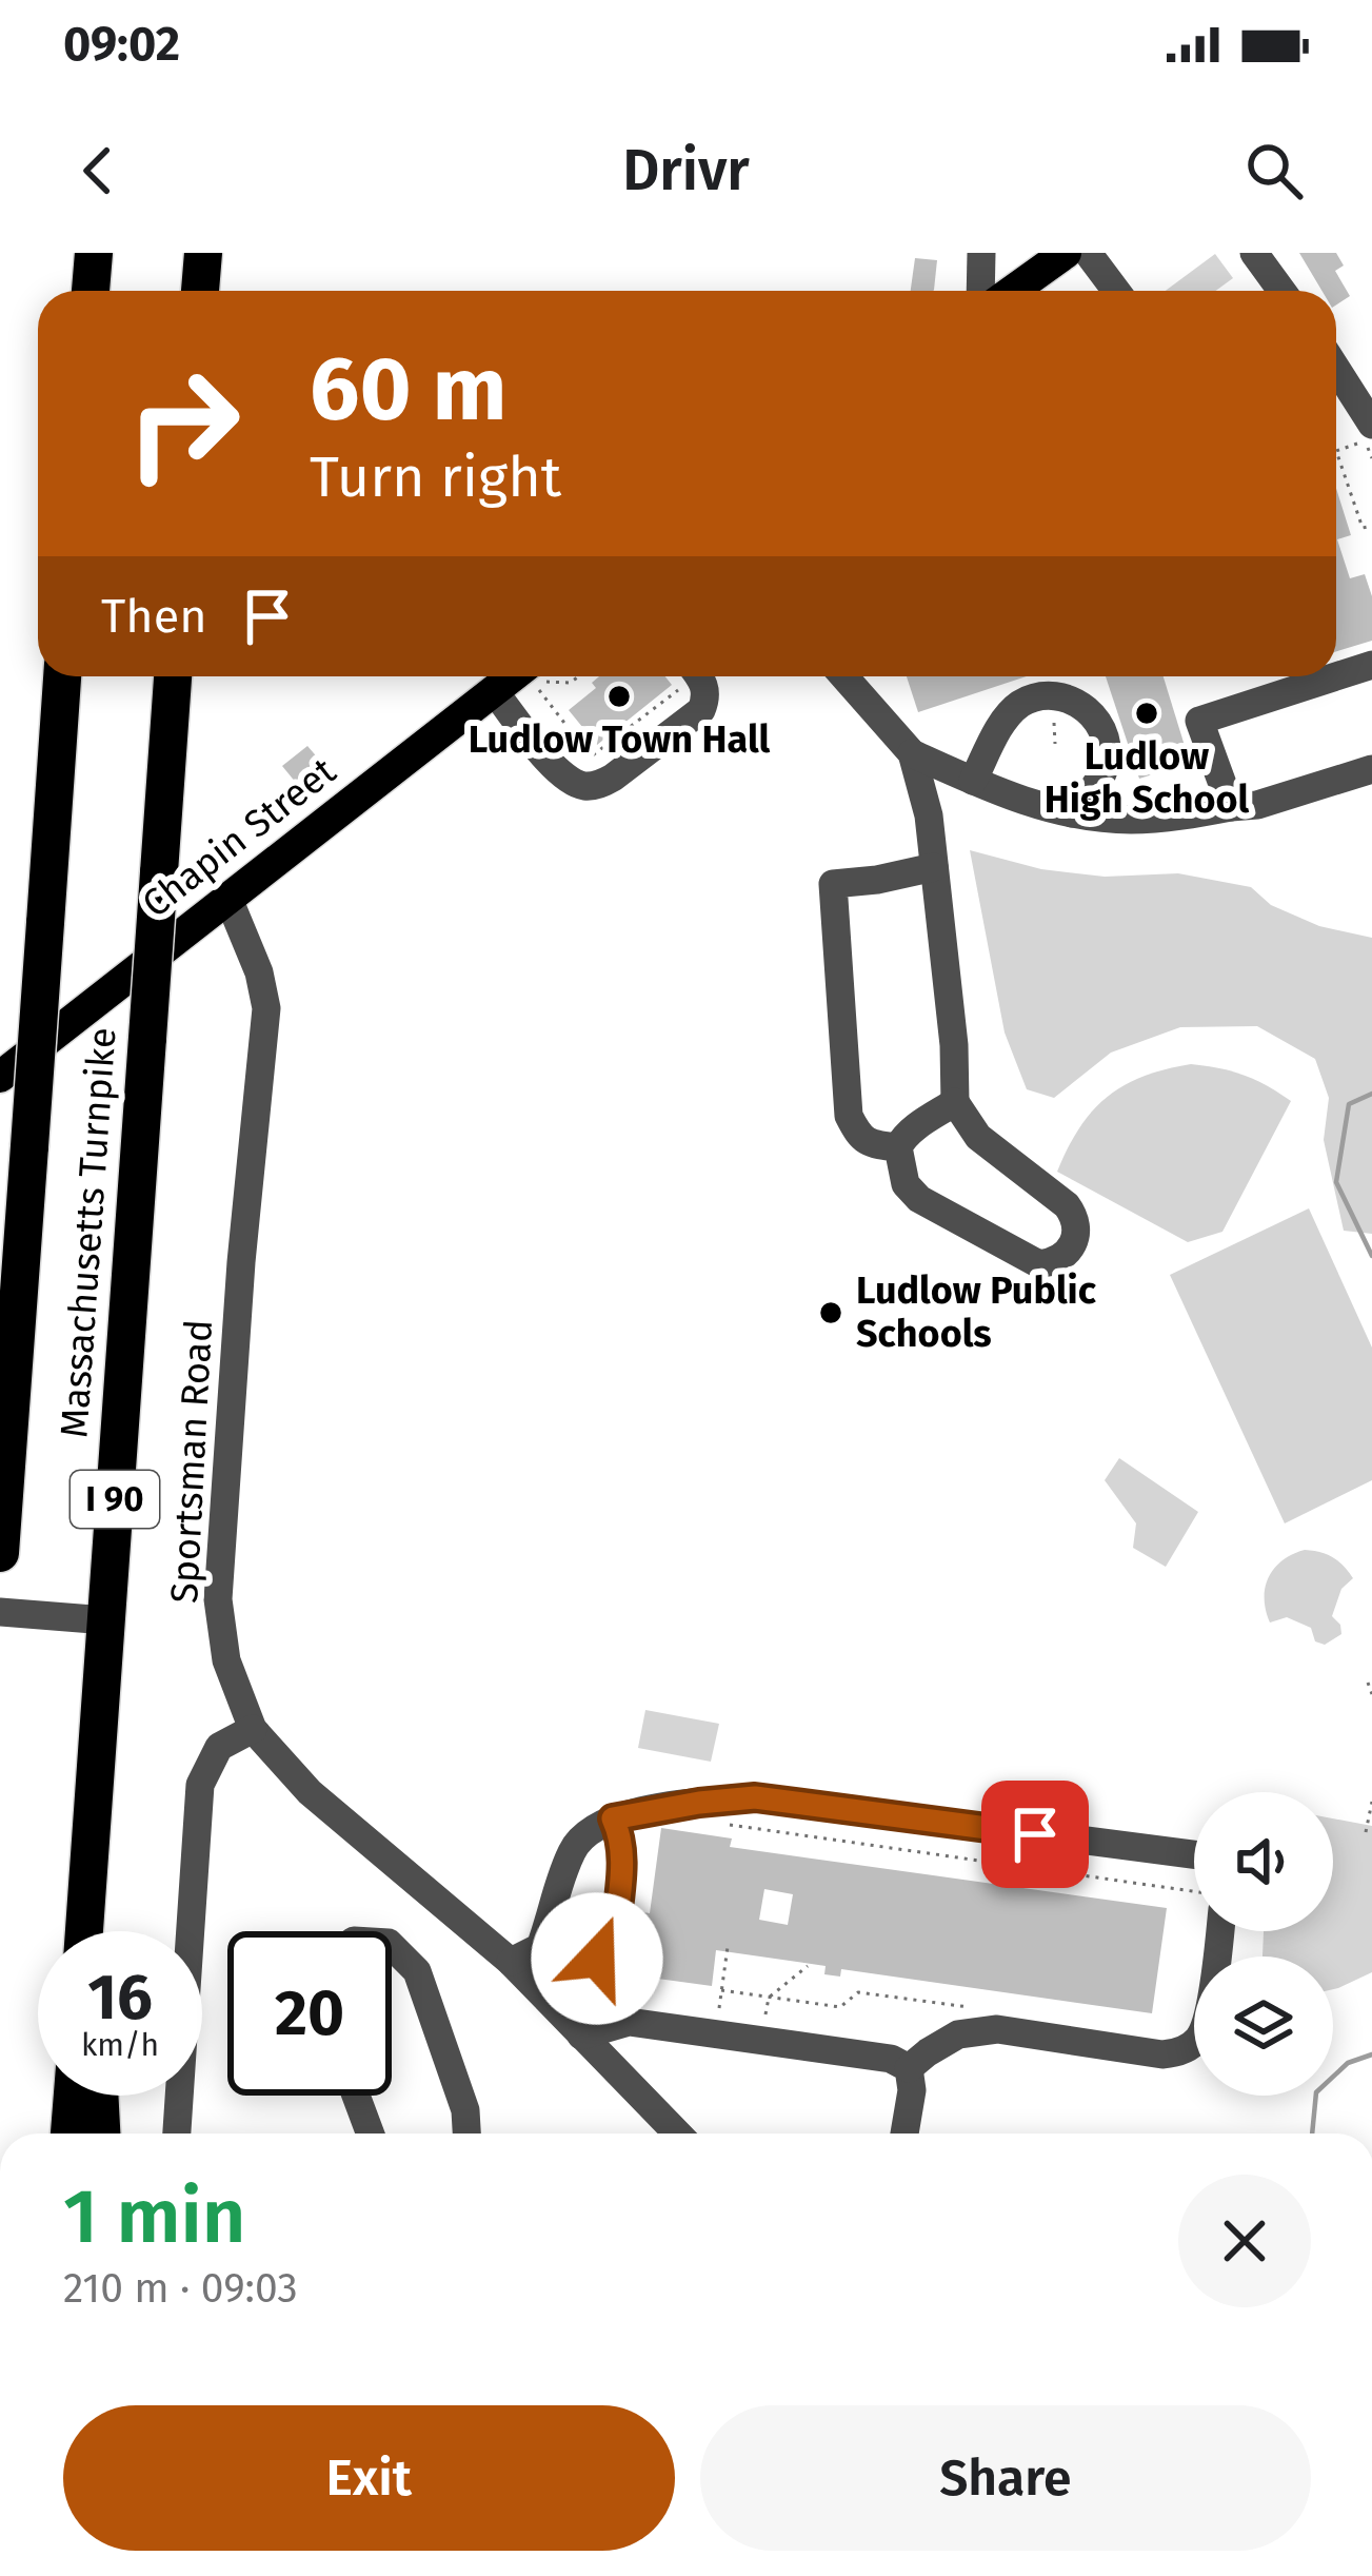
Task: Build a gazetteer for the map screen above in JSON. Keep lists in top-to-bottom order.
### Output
{
  "streets": {
    "highway": ["Massachusetts Turnpike", "I 90"],
    "main road": ["Chapin Street"],
    "street": ["Sportsman Road"]
  },
  "crossings": [
    ["Chapin Street", "Sportsman Road"]
  ],
  "places": ["Ludlow Town Hall", "Ludlow High School", "Ludlow Public Schools"],
  "page": {
    "status": "09:02",
    "header": "Drivr",
    "turn": ["60 m", "Turn right"],
    "then": "Then",
    "speed": "16 km/h",
    "limit": "20",
    "heading": ["1 min", "210 m · 09:03"],
    "buttons": ["Exit", "Share"]
  }
}
